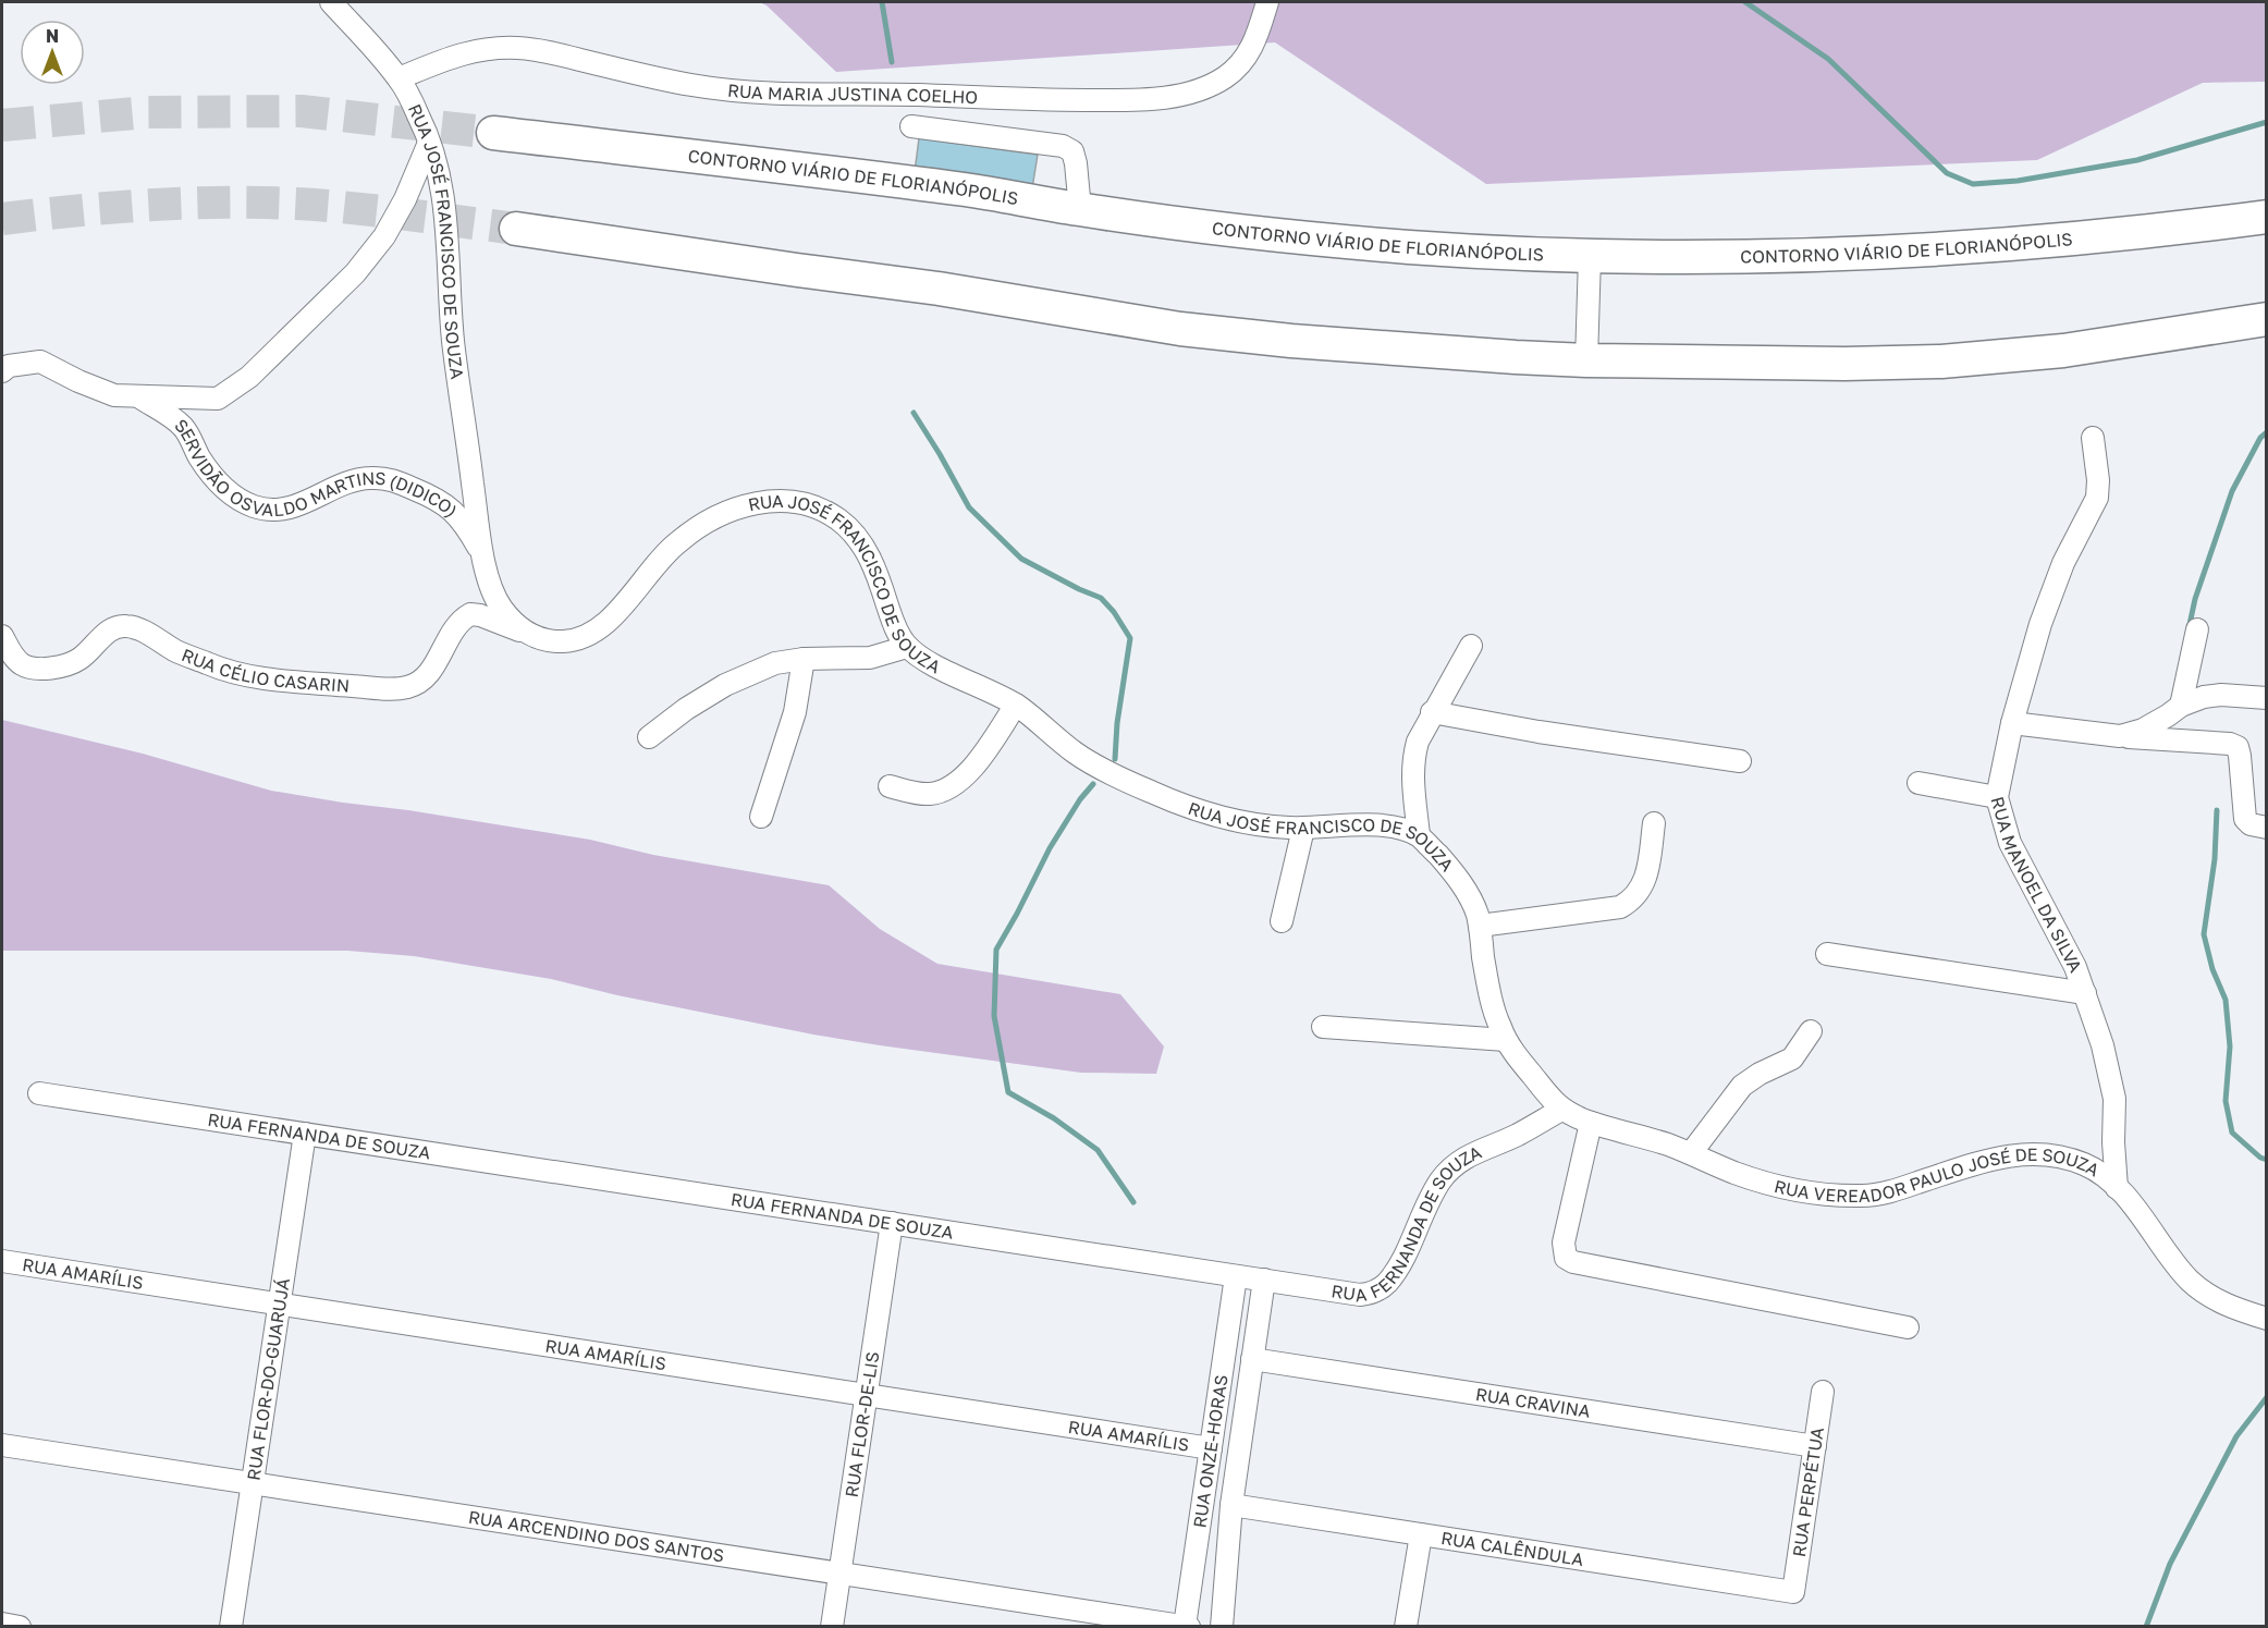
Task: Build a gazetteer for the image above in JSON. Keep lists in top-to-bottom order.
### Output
{
  "streets": {
    "highway": ["CONTORNO VIÁRIO DE FLORIANÓPOLIS"],
    "street": [
      "RUA MARIA JUSTINA COELHO",
      "RUA JOSÉ FRANCISCO DE SOUZA",
      "SERVIDÃO OSVALDO MARTINS (DIDICO)",
      "RUA CÉLIO CASARIN",
      "RUA MANOEL DA SILVA",
      "RUA FERNANDA DE SOUZA",
      "RUA VEREADOR PAULO JOSÉ DE SOUZA",
      "RUA AMARÍLIS",
      "RUA FLOR-DO-GUARUJÁ",
      "RUA CRAVINA",
      "RUA FLOR-DE-LIS",
      "RUA ONZE-HORAS",
      "RUA PERPÉTUA",
      "RUA ARCENDINO DOS SANTOS",
      "RUA CALÊNDULA"
    ]
  },
  "crossings": [
    ["RUA MARIA JUSTINA COELHO", "RUA JOSÉ FRANCISCO DE SOUZA"],
    ["RUA JOSÉ FRANCISCO DE SOUZA", "SERVIDÃO OSVALDO MARTINS (DIDICO)"],
    ["RUA JOSÉ FRANCISCO DE SOUZA", "RUA CÉLIO CASARIN"],
    ["RUA JOSÉ FRANCISCO DE SOUZA", "RUA FERNANDA DE SOUZA"],
    ["RUA JOSÉ FRANCISCO DE SOUZA", "RUA VEREADOR PAULO JOSÉ DE SOUZA"],
    ["RUA MANOEL DA SILVA", "RUA VEREADOR PAULO JOSÉ DE SOUZA"],
    ["RUA FERNANDA DE SOUZA", "RUA VEREADOR PAULO JOSÉ DE SOUZA"],
    ["RUA FERNANDA DE SOUZA", "RUA FLOR-DO-GUARUJÁ"],
    ["RUA FERNANDA DE SOUZA", "RUA FLOR-DE-LIS"],
    ["RUA FERNANDA DE SOUZA", "RUA ONZE-HORAS"],
    ["RUA AMARÍLIS", "RUA FLOR-DO-GUARUJÁ"],
    ["RUA AMARÍLIS", "RUA FLOR-DE-LIS"],
    ["RUA AMARÍLIS", "RUA ONZE-HORAS"],
    ["RUA FLOR-DO-GUARUJÁ", "RUA ARCENDINO DOS SANTOS"],
    ["RUA CRAVINA", "RUA ONZE-HORAS"],
    ["RUA CRAVINA", "RUA PERPÉTUA"],
    ["RUA FLOR-DE-LIS", "RUA ARCENDINO DOS SANTOS"],
    ["RUA ONZE-HORAS", "RUA ARCENDINO DOS SANTOS"],
    ["RUA ONZE-HORAS", "RUA CALÊNDULA"],
    ["RUA PERPÉTUA", "RUA CALÊNDULA"]
  ],
  "north": "top"
}
